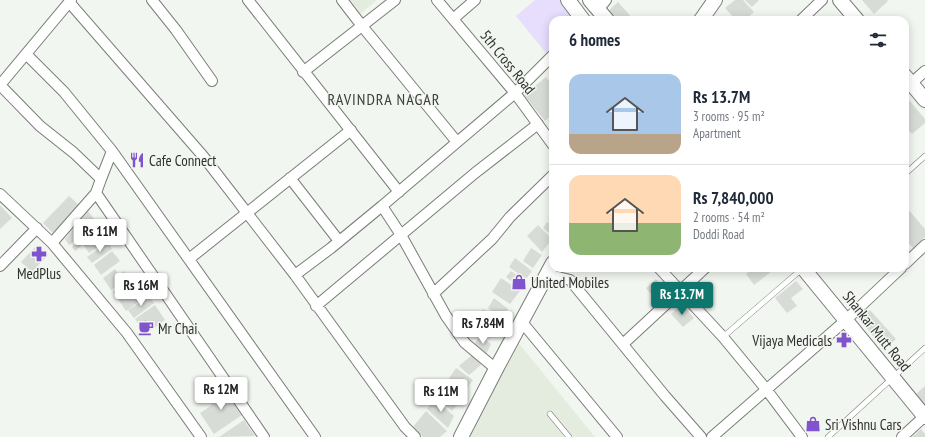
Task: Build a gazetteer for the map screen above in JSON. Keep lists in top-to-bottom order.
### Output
{
  "streets": {
    "street": ["5th Cross Road", "Shankar Mutt Road"]
  },
  "districts": ["RAVINDRA NAGAR"],
  "places": {
    "restaurant": ["Cafe Connect"],
    "pharmacy": ["MedPlus", "Vijaya Medicals"],
    "shop": ["United Mobiles", "Sri Vishnu Cars"],
    "cafe": ["Mr Chai"]
  },
  "page": {
    "heading": "6 homes",
    "list": [
      {
        "name": "Rs 13.7M",
        "note": "3 rooms · 95 m² · Apartment"
      },
      {
        "name": "Rs 7,840,000",
        "note": "2 rooms · 54 m² · Doddi Road"
      }
    ],
    "price": [
      "Rs 11M",
      "Rs 16M",
      "Rs 13.7M",
      "Rs 7.84M",
      "Rs 12M",
      "Rs 11M"
    ]
  }
}
